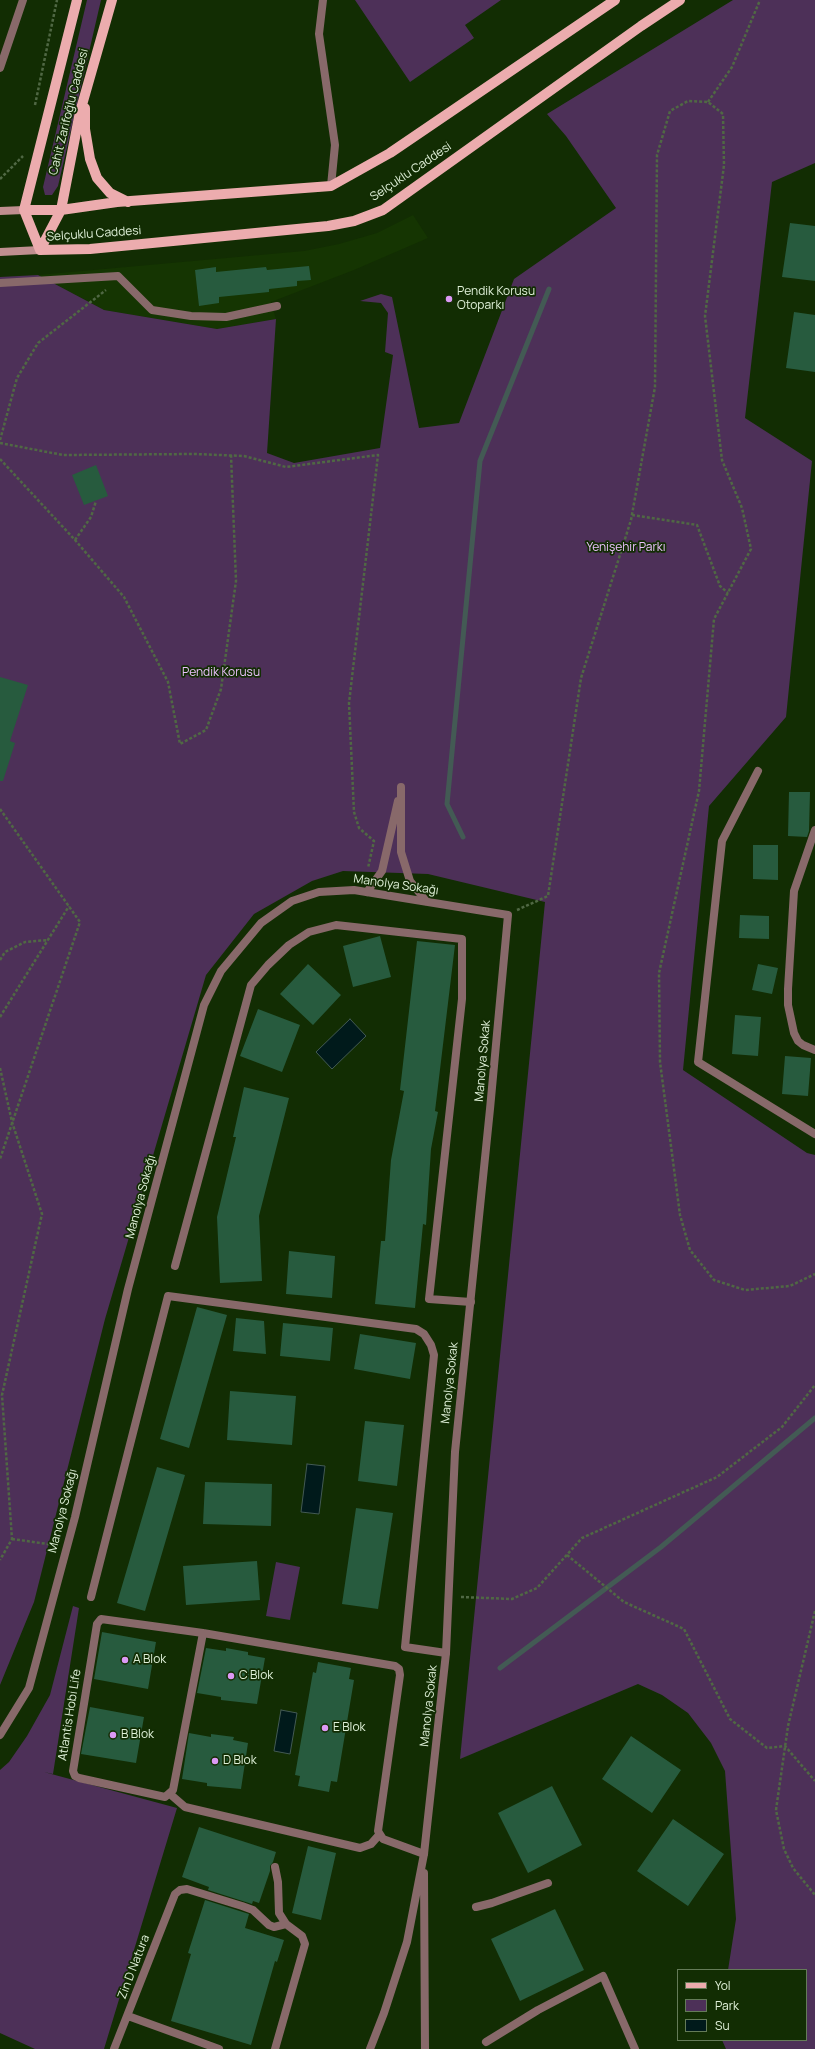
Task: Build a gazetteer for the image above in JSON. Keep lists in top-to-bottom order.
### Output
{
  "streets": {
    "main road": ["Cahit Zarifoğlu Caddesi", "Selçuklu Caddesi"],
    "street": [
      "Manolya Sokağı",
      "Manolya Sokak",
      "Atlantis Hobi Life",
      "Zin D Natura"
    ]
  },
  "crossings": [
    ["Cahit Zarifoğlu Caddesi", "Selçuklu Caddesi"],
    ["Manolya Sokağı", "Manolya Sokak"]
  ],
  "parks": ["Yenişehir Parkı", "Pendik Korusu"],
  "places": [
    "Pendik Korusu Otoparkı",
    "A Blok",
    "C Blok",
    "E Blok",
    "B Blok",
    "D Blok"
  ],
  "legend": ["Yol", "Park", "Su"]
}
